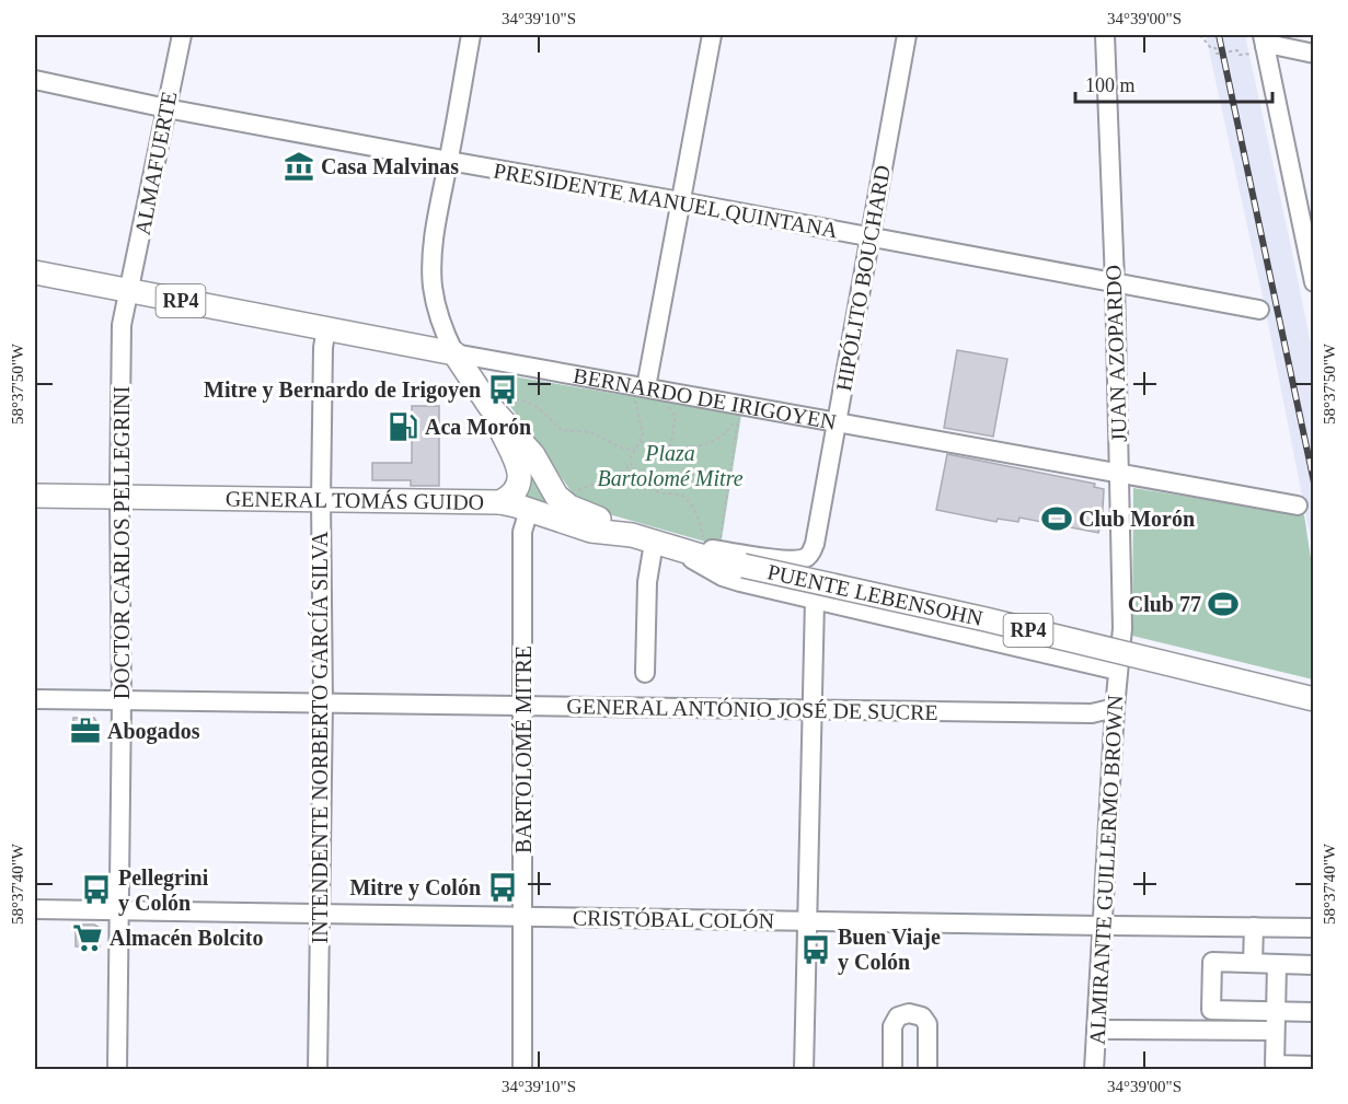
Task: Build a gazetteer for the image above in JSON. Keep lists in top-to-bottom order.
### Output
{
  "streets": {
    "main road": [
      "RP4",
      "BERNARDO DE IRIGOYEN",
      "GENERAL TOMÁS GUIDO",
      "PUENTE LEBENSOHN"
    ],
    "street": [
      "ALMAFUERTE",
      "PRESIDENTE MANUEL QUINTANA",
      "HIPÓLITO BOUCHARD",
      "JUAN AZOPARDO",
      "DOCTOR CARLOS PELLEGRINI",
      "GENERAL ANTÓNIO JOSÉ DE SUCRE",
      "INTENDENTE NORBERTO GARCÍA SILVA",
      "BARTOLOMÉ MITRE",
      "ALMIRANTE GUILLERMO BROWN",
      "CRISTÓBAL COLÓN"
    ]
  },
  "crossings": [
    ["ALMAFUERTE", "PRESIDENTE MANUEL QUINTANA"],
    ["ALMAFUERTE", "BERNARDO DE IRIGOYEN"],
    ["ALMAFUERTE", "DOCTOR CARLOS PELLEGRINI"],
    ["PRESIDENTE MANUEL QUINTANA", "HIPÓLITO BOUCHARD"],
    ["PRESIDENTE MANUEL QUINTANA", "JUAN AZOPARDO"],
    ["HIPÓLITO BOUCHARD", "BERNARDO DE IRIGOYEN"],
    ["HIPÓLITO BOUCHARD", "GENERAL TOMÁS GUIDO"],
    ["RP4", "BERNARDO DE IRIGOYEN"],
    ["RP4", "GENERAL TOMÁS GUIDO"],
    ["JUAN AZOPARDO", "BERNARDO DE IRIGOYEN"],
    ["JUAN AZOPARDO", "GENERAL TOMÁS GUIDO"],
    ["JUAN AZOPARDO", "ALMIRANTE GUILLERMO BROWN"],
    ["BERNARDO DE IRIGOYEN", "DOCTOR CARLOS PELLEGRINI"],
    ["BERNARDO DE IRIGOYEN", "INTENDENTE NORBERTO GARCÍA SILVA"],
    ["GENERAL TOMÁS GUIDO", "DOCTOR CARLOS PELLEGRINI"],
    ["GENERAL TOMÁS GUIDO", "PUENTE LEBENSOHN"],
    ["GENERAL TOMÁS GUIDO", "INTENDENTE NORBERTO GARCÍA SILVA"],
    ["GENERAL TOMÁS GUIDO", "BARTOLOMÉ MITRE"],
    ["GENERAL TOMÁS GUIDO", "ALMIRANTE GUILLERMO BROWN"],
    ["DOCTOR CARLOS PELLEGRINI", "GENERAL ANTÓNIO JOSÉ DE SUCRE"],
    ["DOCTOR CARLOS PELLEGRINI", "CRISTÓBAL COLÓN"],
    ["GENERAL ANTÓNIO JOSÉ DE SUCRE", "INTENDENTE NORBERTO GARCÍA SILVA"],
    ["GENERAL ANTÓNIO JOSÉ DE SUCRE", "BARTOLOMÉ MITRE"],
    ["GENERAL ANTÓNIO JOSÉ DE SUCRE", "ALMIRANTE GUILLERMO BROWN"],
    ["INTENDENTE NORBERTO GARCÍA SILVA", "CRISTÓBAL COLÓN"],
    ["BARTOLOMÉ MITRE", "CRISTÓBAL COLÓN"],
    ["ALMIRANTE GUILLERMO BROWN", "CRISTÓBAL COLÓN"]
  ],
  "parks": ["Plaza Bartolomé Mitre"],
  "places": {
    "museum": ["Casa Malvinas"],
    "bus stop": [
      "Mitre y Bernardo de Irigoyen",
      "Mitre y Colón",
      "Pellegrini y Colón",
      "Buen Viaje y Colón"
    ],
    "fuel station": ["Aca Morón"],
    "sports": ["Club Morón", "Club 77"],
    "office": ["Abogados"],
    "supermarket": ["Almacén Bolcito"]
  },
  "scale_bar": "100 m",
  "coordinates": [
    "34°39'10\"S",
    "34°39'00\"S",
    "58°37'50\"W",
    "58°37'40\"W"
  ]
}
